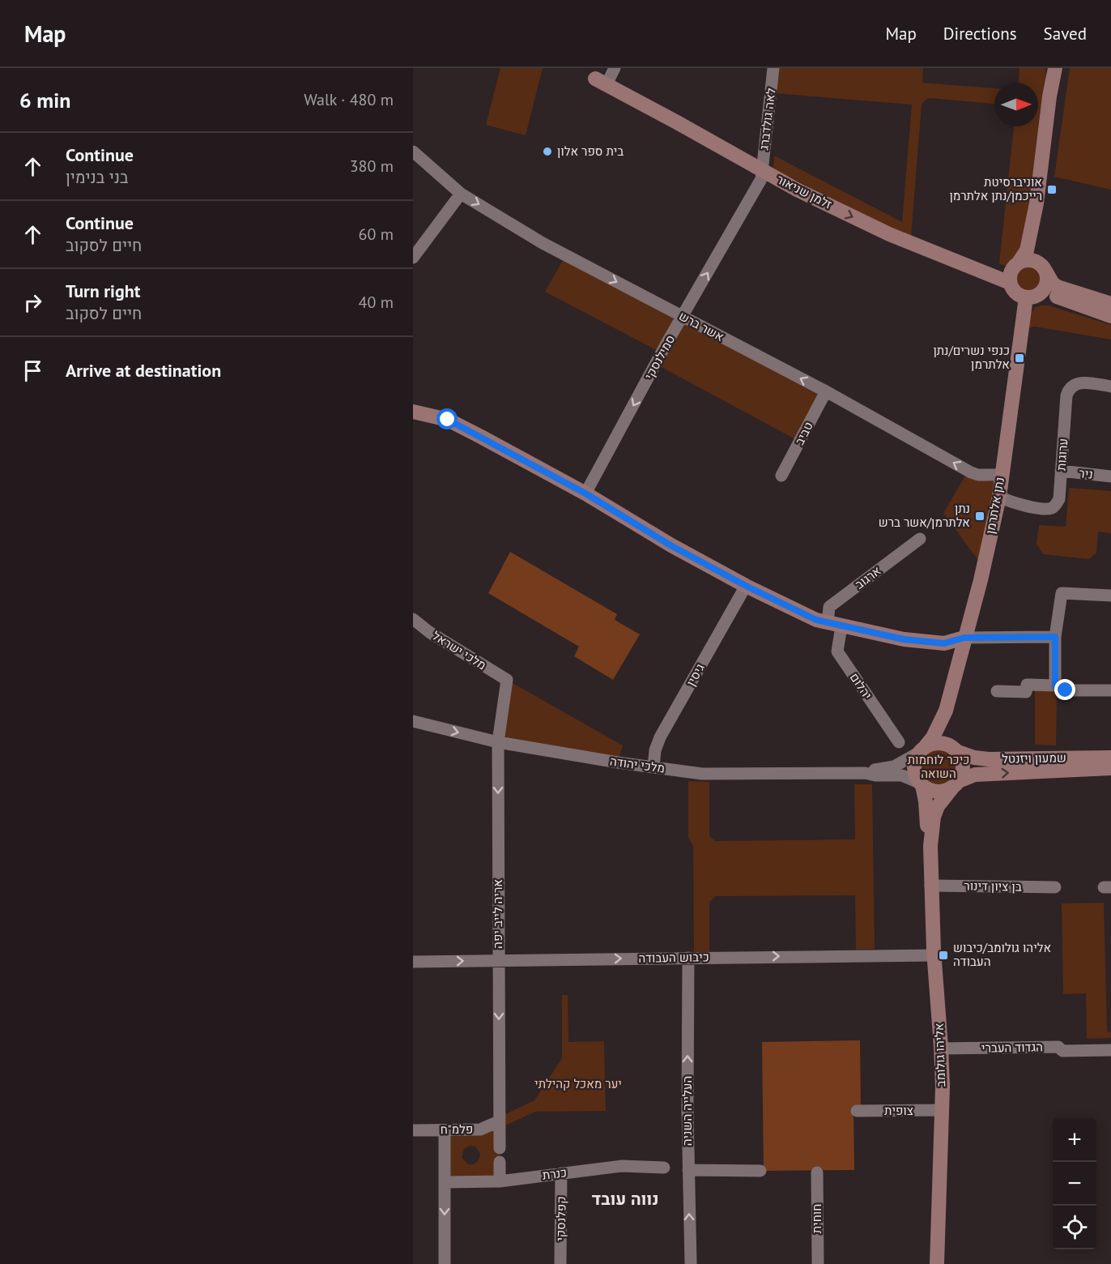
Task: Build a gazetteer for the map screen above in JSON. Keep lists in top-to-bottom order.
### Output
{
  "streets": {
    "street": [
      "לאה גולדברג",
      "זלמן שניאור",
      "אשר ברש",
      "סמילנסקי",
      "טביב",
      "ערוגות",
      "ניר",
      "נתן אלתרמן",
      "ארגוב",
      "מלכי ישראל",
      "גיסין",
      "יהלום",
      "שמעון ויזנטל",
      "מלכי יהודה",
      "בן ציון דינור",
      "אריה לייב יפה",
      "כיבוש העבודה",
      "הגדוד העברי",
      "אליהו גולומב",
      "העלייה השניה",
      "צופית",
      "פלמ\"ח",
      "כנרת",
      "קפלנסקי",
      "חוחית"
    ]
  },
  "crossings": [
    ["לאה גולדברג", "זלמן שניאור"],
    ["לאה גולדברג", "סמילנסקי"],
    ["זלמן שניאור", "סמילנסקי"],
    ["זלמן שניאור", "נתן אלתרמן"],
    ["אשר ברש", "סמילנסקי"],
    ["אשר ברש", "טביב"],
    ["אשר ברש", "נתן אלתרמן"],
    ["ערוגות", "ניר"],
    ["ערוגות", "נתן אלתרמן"],
    ["נתן אלתרמן", "שמעון ויזנטל"],
    ["נתן אלתרמן", "מלכי יהודה"],
    ["נתן אלתרמן", "אליהו גולומב"],
    ["ארגוב", "יהלום"],
    ["מלכי ישראל", "אריה לייב יפה"],
    ["גיסין", "מלכי יהודה"],
    ["שמעון ויזנטל", "מלכי יהודה"],
    ["שמעון ויזנטל", "אליהו גולומב"],
    ["מלכי יהודה", "אריה לייב יפה"],
    ["מלכי יהודה", "אליהו גולומב"],
    ["בן ציון דינור", "אליהו גולומב"],
    ["אריה לייב יפה", "כיבוש העבודה"],
    ["אריה לייב יפה", "פלמ\"ח"],
    ["כיבוש העבודה", "אליהו גולומב"],
    ["כיבוש העבודה", "העלייה השניה"],
    ["הגדוד העברי", "אליהו גולומב"],
    ["אליהו גולומב", "צופית"],
    ["כנרת", "קפלנסקי"]
  ],
  "one_way": [
    "זלמן שניאור",
    "אריה לייב יפה",
    "כיבוש העבודה",
    "העלייה השניה"
  ],
  "districts": ["נווה עובד"],
  "parks": ["כיכר לוחמות השואה", "יער מאכל קהילתי"],
  "places": {
    "other": ["בית ספר אלון"],
    "transit": [
      "אוניברסיטת רייכמן/נתן אלתרמן",
      "כנפי נשרים/נתן אלתרמן",
      "נתן אלתרמן/אשר ברש",
      "אליהו גולומב/כיבוש העבודה"
    ]
  },
  "north": "right",
  "page": {
    "header": "Map",
    "nav": ["Map", "Directions", "Saved"],
    "heading": ["6 min", "Walk · 480 m"],
    "list": [
      ["Continue", "בני בנימין", "380 m"],
      ["Continue", "חיים לסקוב", "60 m"],
      ["Turn right", "חיים לסקוב", "40 m"],
      "Arrive at destination"
    ],
    "map_buttons": ["+", "−"]
  }
}
